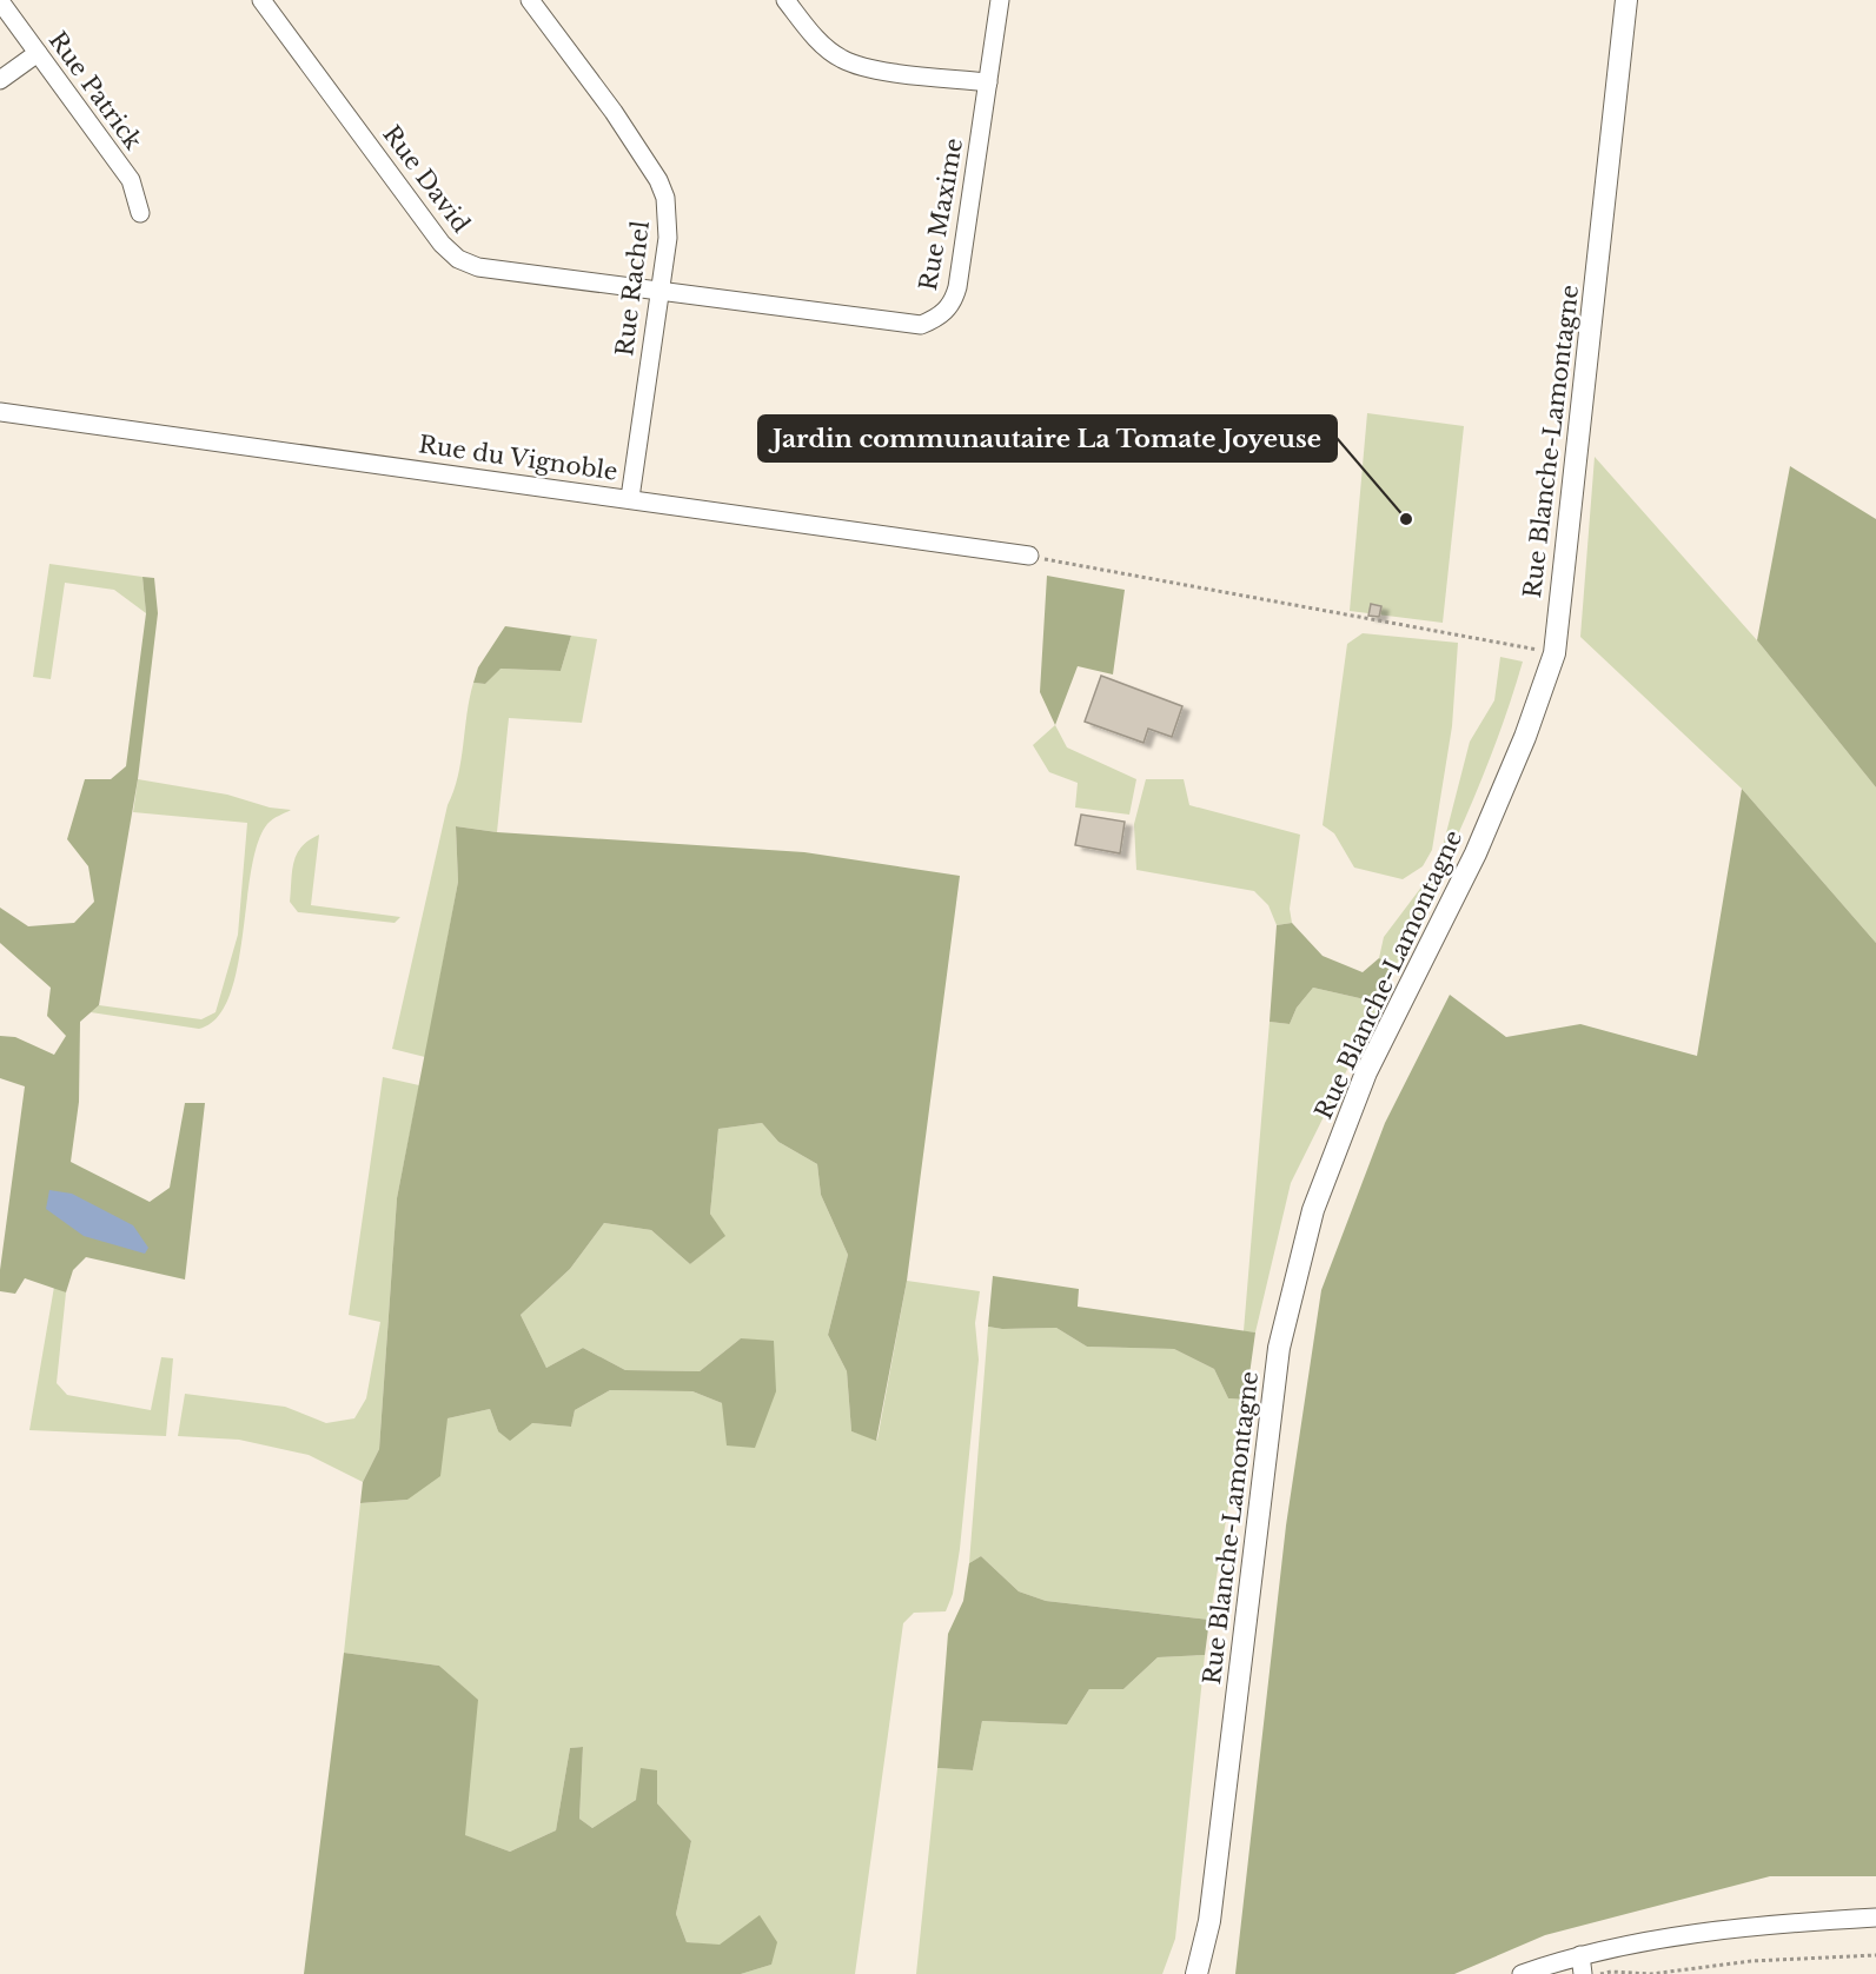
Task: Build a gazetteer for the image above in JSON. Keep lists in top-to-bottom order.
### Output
{
  "streets": {
    "street": [
      "Rue Patrick",
      "Rue David",
      "Rue Maxime",
      "Rue Rachel",
      "Rue Blanche-Lamontagne",
      "Rue du Vignoble"
    ]
  },
  "crossings": [
    ["Rue David", "Rue Maxime"],
    ["Rue David", "Rue Rachel"],
    ["Rue Maxime", "Rue Rachel"],
    ["Rue Rachel", "Rue du Vignoble"]
  ],
  "places": ["Jardin communautaire La Tomate Joyeuse"]
}
